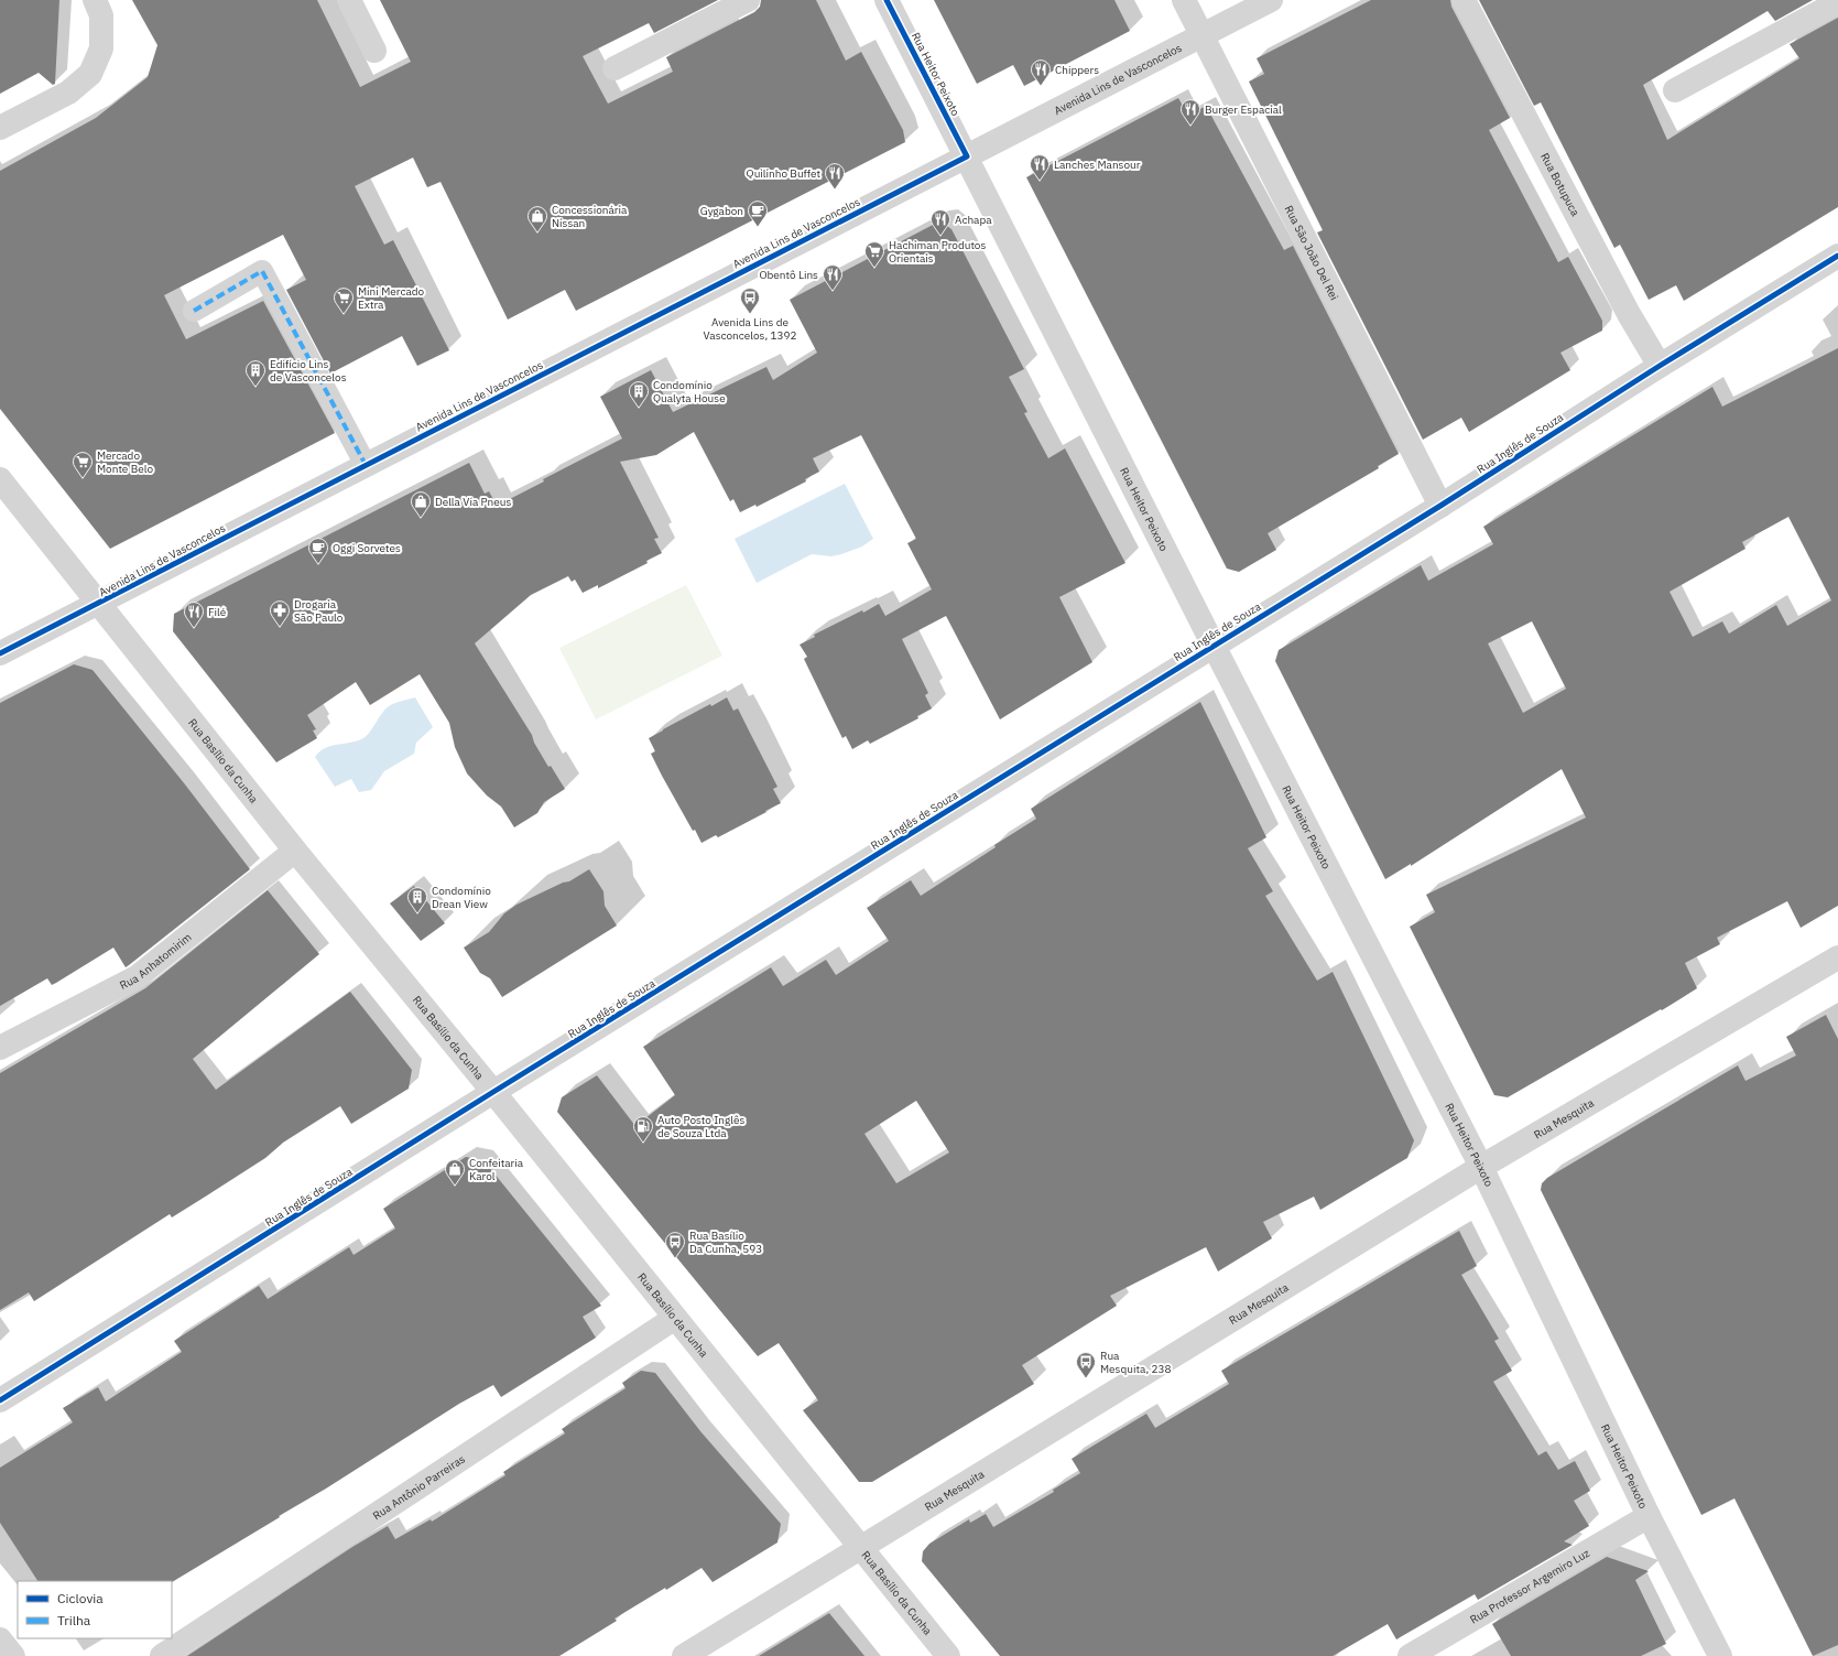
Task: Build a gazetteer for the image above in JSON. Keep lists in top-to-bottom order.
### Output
{
  "streets": {
    "street": [
      "Rua Heitor Peixoto",
      "Avenida Lins de Vasconcelos",
      "Rua Botupuca",
      "Rua São João Del Rei",
      "Rua Inglês de Souza",
      "Rua Basílio da Cunha",
      "Rua Anhatomirim",
      "Rua Mesquita",
      "Rua Antônio Parreiras",
      "Rua Professor Argemiro Luz"
    ]
  },
  "crossings": [
    ["Rua Heitor Peixoto", "Avenida Lins de Vasconcelos"],
    ["Rua Heitor Peixoto", "Rua Inglês de Souza"],
    ["Rua Heitor Peixoto", "Rua Mesquita"],
    ["Rua Heitor Peixoto", "Rua Professor Argemiro Luz"],
    ["Avenida Lins de Vasconcelos", "Rua São João Del Rei"],
    ["Avenida Lins de Vasconcelos", "Rua Basílio da Cunha"],
    ["Rua Botupuca", "Rua Inglês de Souza"],
    ["Rua São João Del Rei", "Rua Inglês de Souza"],
    ["Rua Inglês de Souza", "Rua Basílio da Cunha"],
    ["Rua Basílio da Cunha", "Rua Anhatomirim"],
    ["Rua Basílio da Cunha", "Rua Mesquita"],
    ["Rua Basílio da Cunha", "Rua Antônio Parreiras"]
  ],
  "places": {
    "restaurant": [
      "Chippers",
      "Burger Espacial",
      "Lanches Mansour",
      "Quilinho Buffet",
      "Achapa",
      "Obentô Lins",
      "Filé"
    ],
    "cafe": ["Gygabon", "Oggi Sorvetes"],
    "shop": ["Concessionária Nissan", "Della Via Pneus", "Confeitaria Karol"],
    "supermarket": ["Hachiman Produtos Orientais", "Mini Mercado Extra", "Mercado Monte Belo"],
    "bus stop": ["Avenida Lins de Vasconcelos, 1392", "Rua Basílio Da Cunha, 593", "Rua Mesquita, 238"],
    "building": ["Edifício Lins de Vasconcelos", "Condomínio Qualyta House", "Condomínio Drean View"],
    "pharmacy": ["Drogaria São Paulo"],
    "fuel station": ["Auto Posto Inglês de Souza Ltda"]
  },
  "legend": ["Ciclovia", "Trilha"]
}
